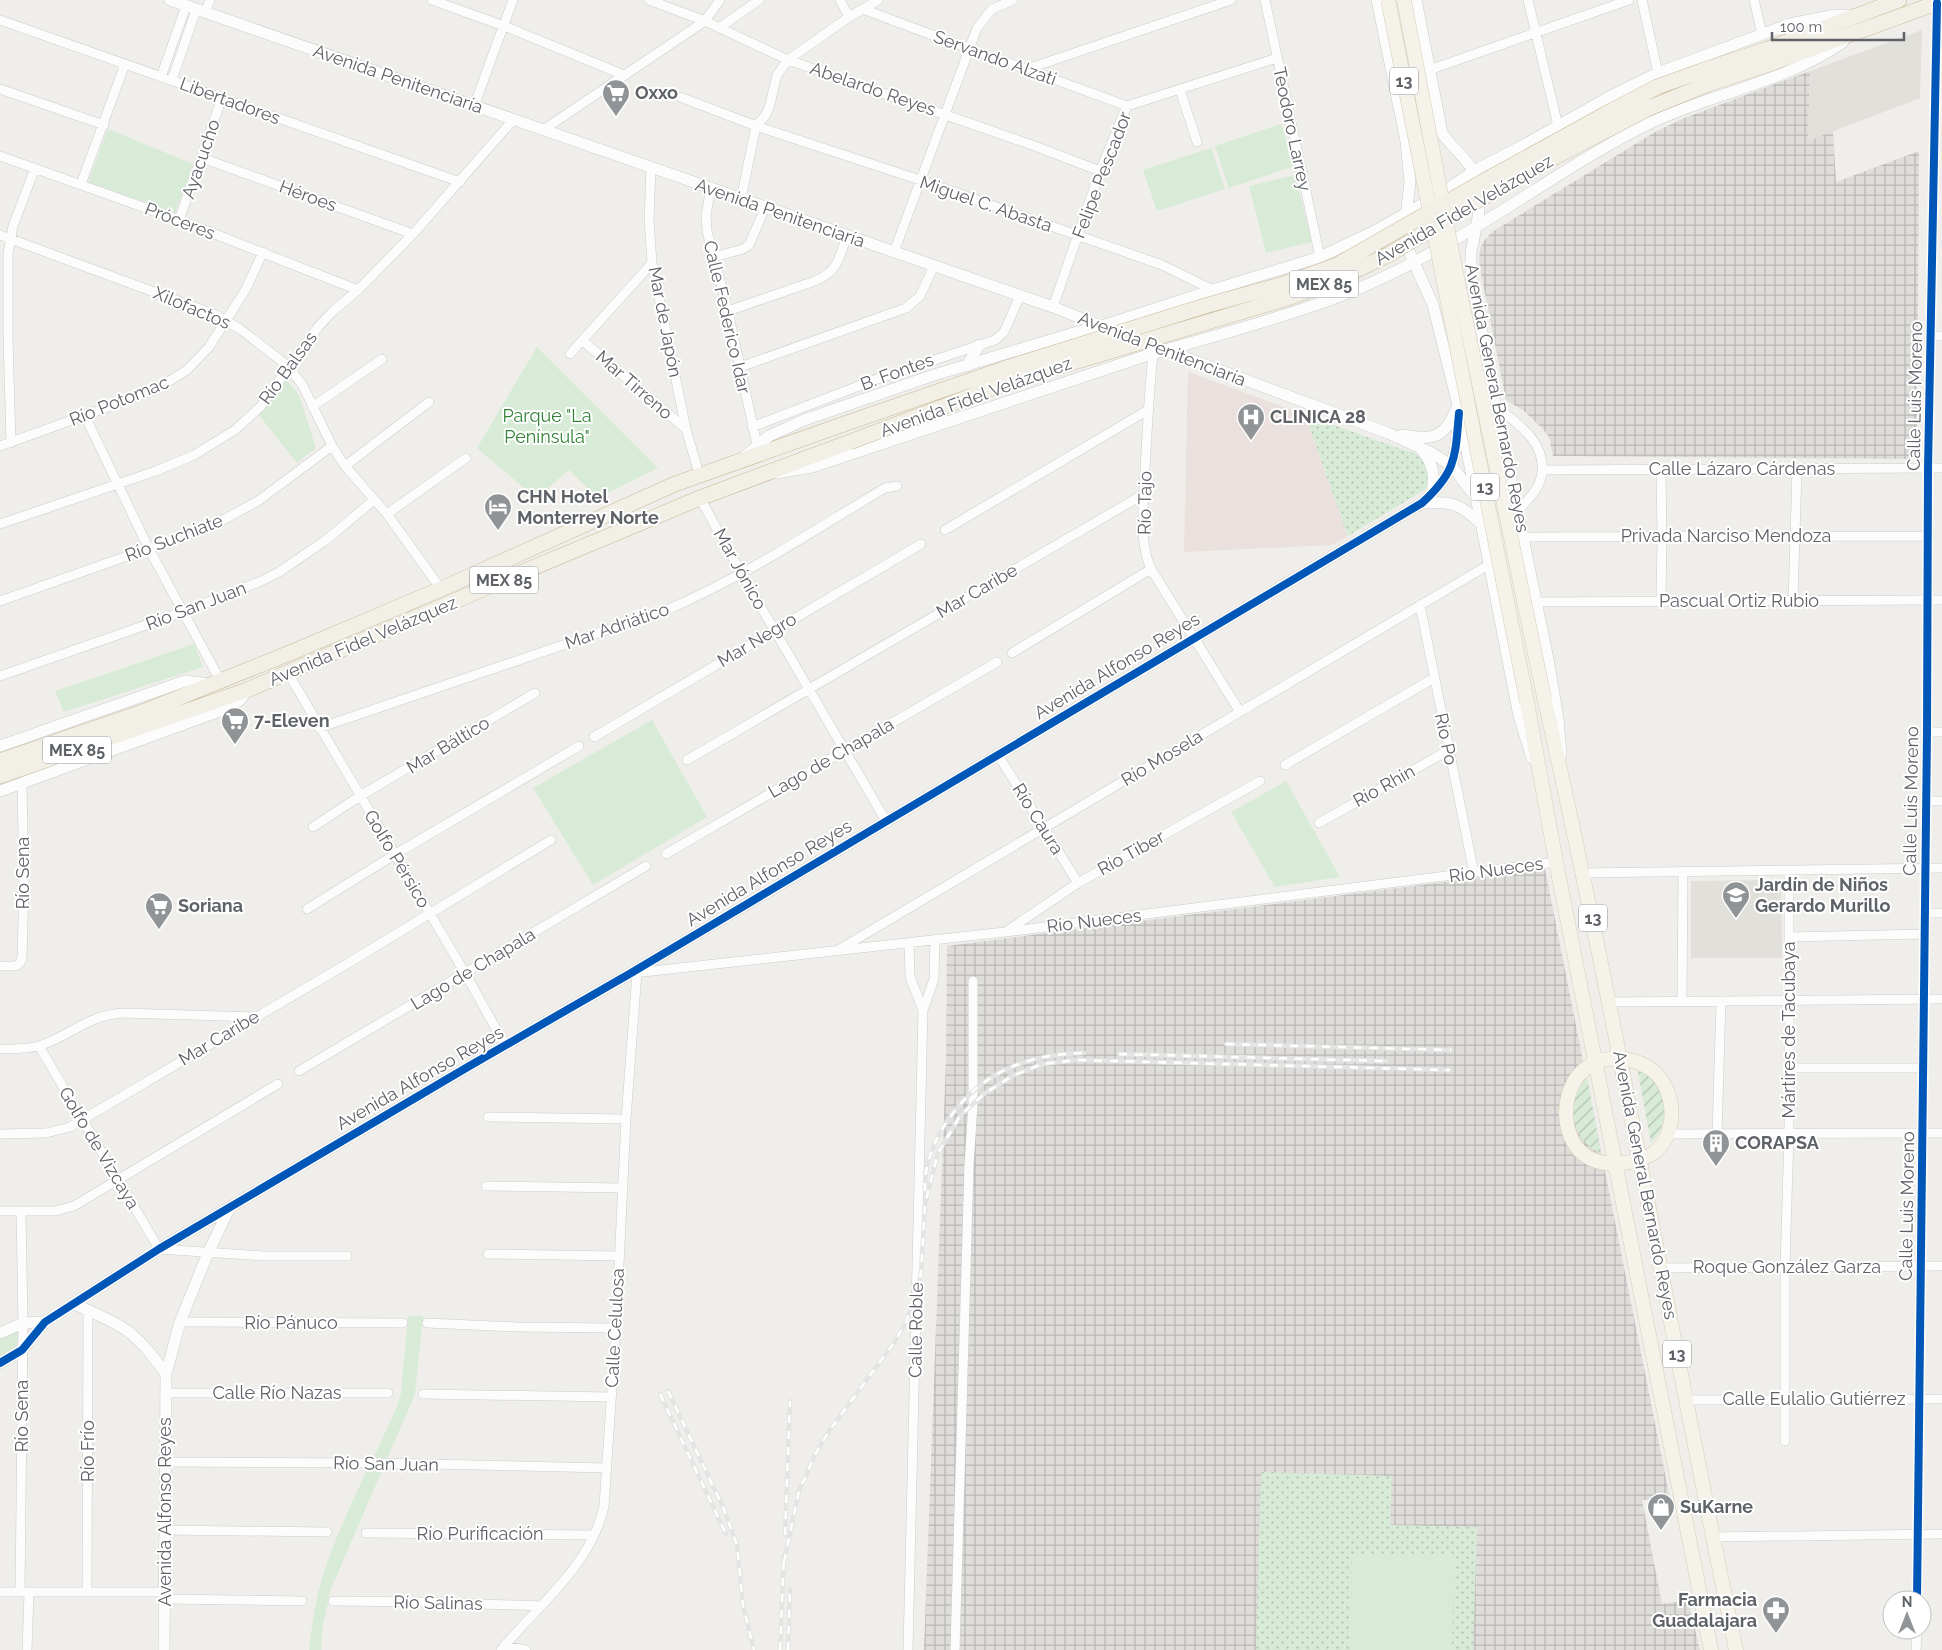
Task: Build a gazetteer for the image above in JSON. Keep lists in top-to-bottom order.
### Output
{
  "streets": {
    "highway": ["Avenida Fidel Velázquez", "MEX 85"],
    "main road": ["13", "Avenida General Bernardo Reyes"],
    "street": [
      "Servando Alzati",
      "Avenida Penitenciaría",
      "Abelardo Reyes",
      "Libertadores",
      "Teodoro Larrey",
      "Ayacucho",
      "Felipe Pescador",
      "Héroes",
      "Miguel C. Abasta",
      "Próceres",
      "Xilofactos",
      "Calle Federico Idar",
      "Mar de Japón",
      "Río Balsas",
      "B. Fontes",
      "Mar Tirreno",
      "Calle Luis Moreno",
      "Río Potomac",
      "Calle Lázaro Cárdenas",
      "Río Tajo",
      "Privada Narciso Mendoza",
      "Río Suchiate",
      "Mar Jónico",
      "Mar Caribe",
      "Pascual Ortiz Rubio",
      "Río San Juan",
      "Mar Adriático",
      "Mar Negro",
      "Avenida Alfonso Reyes",
      "Río Po",
      "Mar Báltico",
      "Lago de Chapala",
      "Río Mosela",
      "Río Rhin",
      "Río Caura",
      "Río Tiber",
      "Golfo Pérsico",
      "Río Nueces",
      "Río Sena",
      "Mártires de Tacubaya",
      "Golfo de Vizcaya",
      "Roque González Garza",
      "Río Pánuco",
      "Calle Celulosa",
      "Calle Roble",
      "Calle Río Nazas",
      "Calle Eulalio Gutiérrez",
      "Río Frío",
      "Río Purificación",
      "Río Salinas"
    ]
  },
  "crossings": [
    ["Servando Alzati", "Felipe Pescador"],
    ["Avenida Penitenciaría", "Felipe Pescador"],
    ["Avenida Penitenciaría", "Calle Federico Idar"],
    ["Avenida Penitenciaría", "Mar de Japón"],
    ["Avenida Penitenciaría", "Río Balsas"],
    ["Avenida Penitenciaría", "B. Fontes"],
    ["Avenida Penitenciaría", "Avenida General Bernardo Reyes"],
    ["Avenida Penitenciaría", "Avenida Alfonso Reyes"],
    ["Abelardo Reyes", "Felipe Pescador"],
    ["Libertadores", "Ayacucho"],
    ["Libertadores", "Río Balsas"],
    ["Teodoro Larrey", "Felipe Pescador"],
    ["Ayacucho", "Héroes"],
    ["Ayacucho", "Próceres"],
    ["Felipe Pescador", "Miguel C. Abasta"],
    ["Héroes", "Río Balsas"],
    ["Avenida Fidel Velázquez", "Xilofactos"],
    ["Avenida Fidel Velázquez", "Mar de Japón"],
    ["Avenida Fidel Velázquez", "Calle Luis Moreno"],
    ["Avenida Fidel Velázquez", "Mar Jónico"],
    ["Avenida Fidel Velázquez", "Golfo Pérsico"],
    ["Próceres", "Río Balsas"],
    ["Próceres", "Río Potomac"],
    ["Xilofactos", "Río Balsas"],
    ["Xilofactos", "Río Potomac"],
    ["Xilofactos", "Río Suchiate"],
    ["Xilofactos", "Río San Juan"],
    ["Calle Federico Idar", "B. Fontes"],
    ["Mar de Japón", "Mar Tirreno"],
    ["Calle Luis Moreno", "Calle Lázaro Cárdenas"],
    ["Calle Luis Moreno", "Privada Narciso Mendoza"],
    ["Calle Luis Moreno", "Pascual Ortiz Rubio"],
    ["Calle Luis Moreno", "Roque González Garza"],
    ["Calle Luis Moreno", "Calle Eulalio Gutiérrez"],
    ["Avenida General Bernardo Reyes", "Privada Narciso Mendoza"],
    ["Avenida General Bernardo Reyes", "Pascual Ortiz Rubio"],
    ["Avenida General Bernardo Reyes", "Avenida Alfonso Reyes"],
    ["Avenida General Bernardo Reyes", "Río Mosela"],
    ["Avenida General Bernardo Reyes", "Río Nueces"],
    ["Avenida General Bernardo Reyes", "Roque González Garza"],
    ["Avenida General Bernardo Reyes", "Calle Eulalio Gutiérrez"],
    ["Río Tajo", "Mar Caribe"],
    ["Río Tajo", "Avenida Alfonso Reyes"],
    ["Río Tajo", "Río Mosela"],
    ["Mar Jónico", "Mar Caribe"],
    ["Mar Jónico", "Mar Adriático"],
    ["Mar Jónico", "Mar Negro"],
    ["Mar Jónico", "Avenida Alfonso Reyes"],
    ["Mar Jónico", "Lago de Chapala"],
    ["Mar Caribe", "Golfo Pérsico"],
    ["Mar Caribe", "Golfo de Vizcaya"],
    ["Río San Juan", "Avenida Alfonso Reyes"],
    ["Río San Juan", "Calle Celulosa"],
    ["Mar Adriático", "Golfo Pérsico"],
    ["Avenida Alfonso Reyes", "Río Caura"],
    ["Avenida Alfonso Reyes", "Golfo Pérsico"],
    ["Avenida Alfonso Reyes", "Río Nueces"],
    ["Avenida Alfonso Reyes", "Río Sena"],
    ["Avenida Alfonso Reyes", "Golfo de Vizcaya"],
    ["Avenida Alfonso Reyes", "Río Pánuco"],
    ["Avenida Alfonso Reyes", "Calle Celulosa"],
    ["Avenida Alfonso Reyes", "Calle Río Nazas"],
    ["Río Po", "Río Mosela"],
    ["Río Po", "Río Rhin"],
    ["Río Po", "Río Nueces"],
    ["Mar Báltico", "Golfo Pérsico"],
    ["Lago de Chapala", "Golfo Pérsico"],
    ["Río Mosela", "Río Caura"],
    ["Río Mosela", "Río Nueces"],
    ["Río Caura", "Río Tiber"],
    ["Río Tiber", "Río Nueces"],
    ["Río Nueces", "Calle Celulosa"],
    ["Río Nueces", "Calle Roble"],
    ["Mártires de Tacubaya", "Roque González Garza"],
    ["Mártires de Tacubaya", "Calle Eulalio Gutiérrez"],
    ["Calle Celulosa", "Río Purificación"],
    ["Calle Celulosa", "Río Salinas"]
  ],
  "parks": ["Parque \"La Península\""],
  "places": {
    "supermarket": ["Oxxo", "7-Eleven", "Soriana"],
    "hospital": ["CLINICA 28"],
    "hotel": ["CHN Hotel Monterrey Norte"],
    "school or university": ["Jardín de Niños Gerardo Murillo"],
    "building": ["CORAPSA"],
    "shop": ["SuKarne"],
    "pharmacy": ["Farmacia Guadalajara"]
  },
  "scale_bar": "100 m",
  "north": "top"
}
